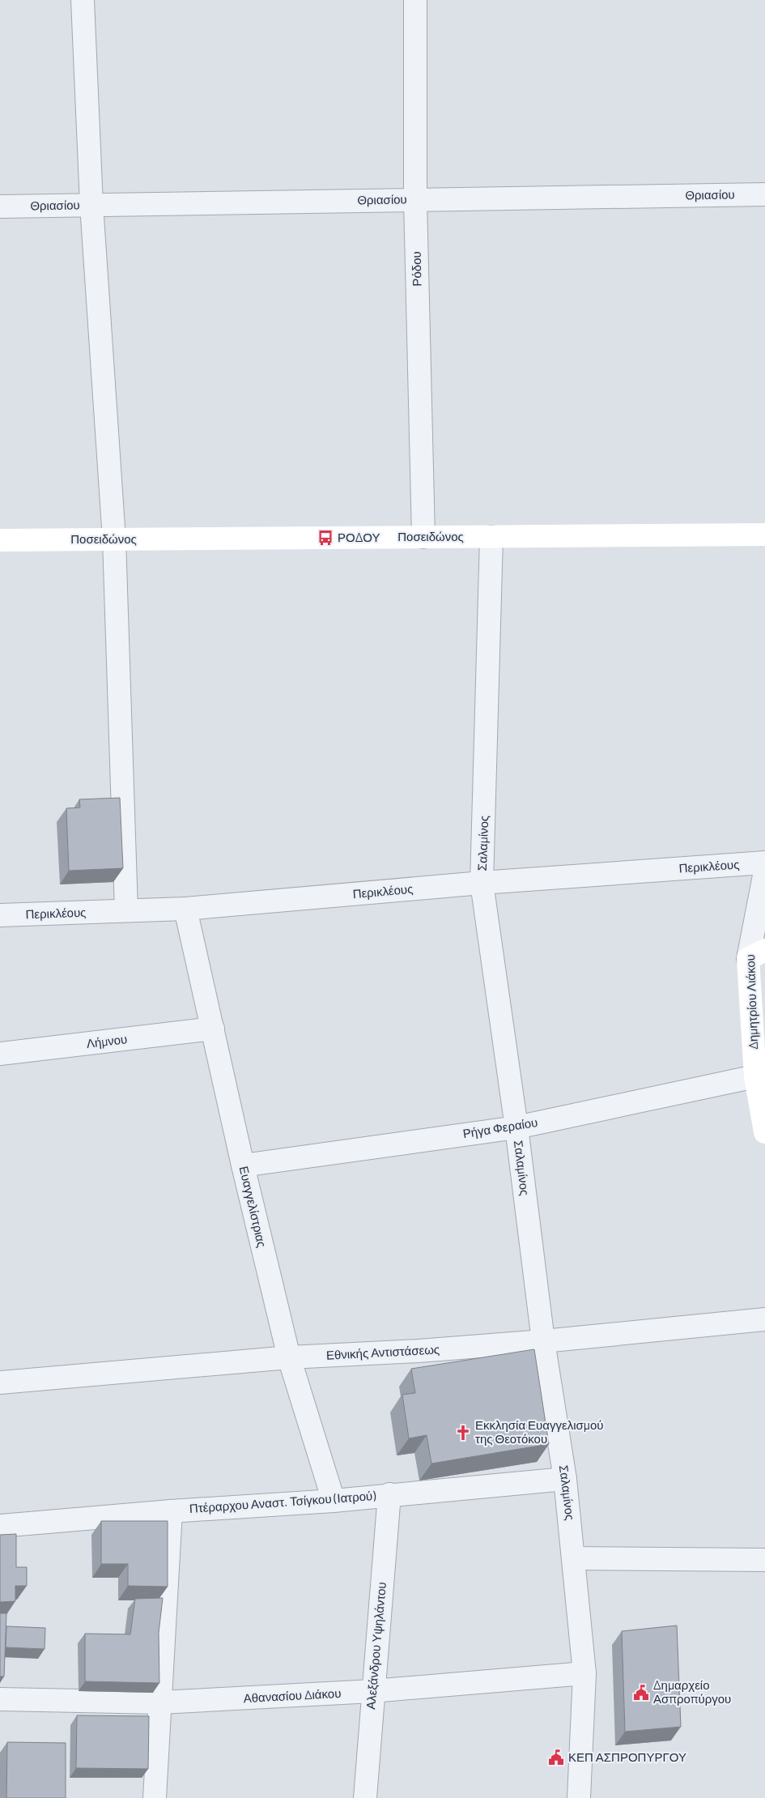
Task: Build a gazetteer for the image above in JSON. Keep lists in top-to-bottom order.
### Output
{
  "streets": {
    "street": [
      "Θριασίου",
      "Ρόδου",
      "Ποσειδώνος",
      "Σαλαμίνος",
      "Περικλέους",
      "Δημητρίου Λιάκου",
      "Λήμνου",
      "Ρήγα Φεραίου",
      "Ευαγγελίστριας",
      "Εθνικής Αντιστάσεως",
      "Πτέραρχου Αναστ. Τσίγκου (Ιατρού)",
      "Αλεξάνδρου Υψηλάντου",
      "Αθανασίου Διάκου"
    ]
  },
  "crossings": [
    ["Θριασίου", "Ρόδου"],
    ["Ρόδου", "Ποσειδώνος"],
    ["Ποσειδώνος", "Σαλαμίνος"],
    ["Σαλαμίνος", "Περικλέους"],
    ["Σαλαμίνος", "Ρήγα Φεραίου"],
    ["Σαλαμίνος", "Εθνικής Αντιστάσεως"],
    ["Σαλαμίνος", "Πτέραρχου Αναστ. Τσίγκου (Ιατρού)"],
    ["Σαλαμίνος", "Αθανασίου Διάκου"],
    ["Περικλέους", "Ευαγγελίστριας"],
    ["Δημητρίου Λιάκου", "Ρήγα Φεραίου"],
    ["Λήμνου", "Ευαγγελίστριας"],
    ["Ρήγα Φεραίου", "Ευαγγελίστριας"],
    ["Ευαγγελίστριας", "Εθνικής Αντιστάσεως"],
    ["Ευαγγελίστριας", "Πτέραρχου Αναστ. Τσίγκου (Ιατρού)"],
    ["Πτέραρχου Αναστ. Τσίγκου (Ιατρού)", "Αλεξάνδρου Υψηλάντου"],
    ["Αλεξάνδρου Υψηλάντου", "Αθανασίου Διάκου"]
  ],
  "places": {
    "bus stop": ["ΡΟΔΟΥ"],
    "church": ["Εκκλησία Ευαγγελισμού της Θεοτόκου"],
    "public building": ["Δημαρχείο Ασπροπύργου", "ΚΕΠ ΑΣΠΡΟΠΥΡΓΟΥ"]
  }
}
